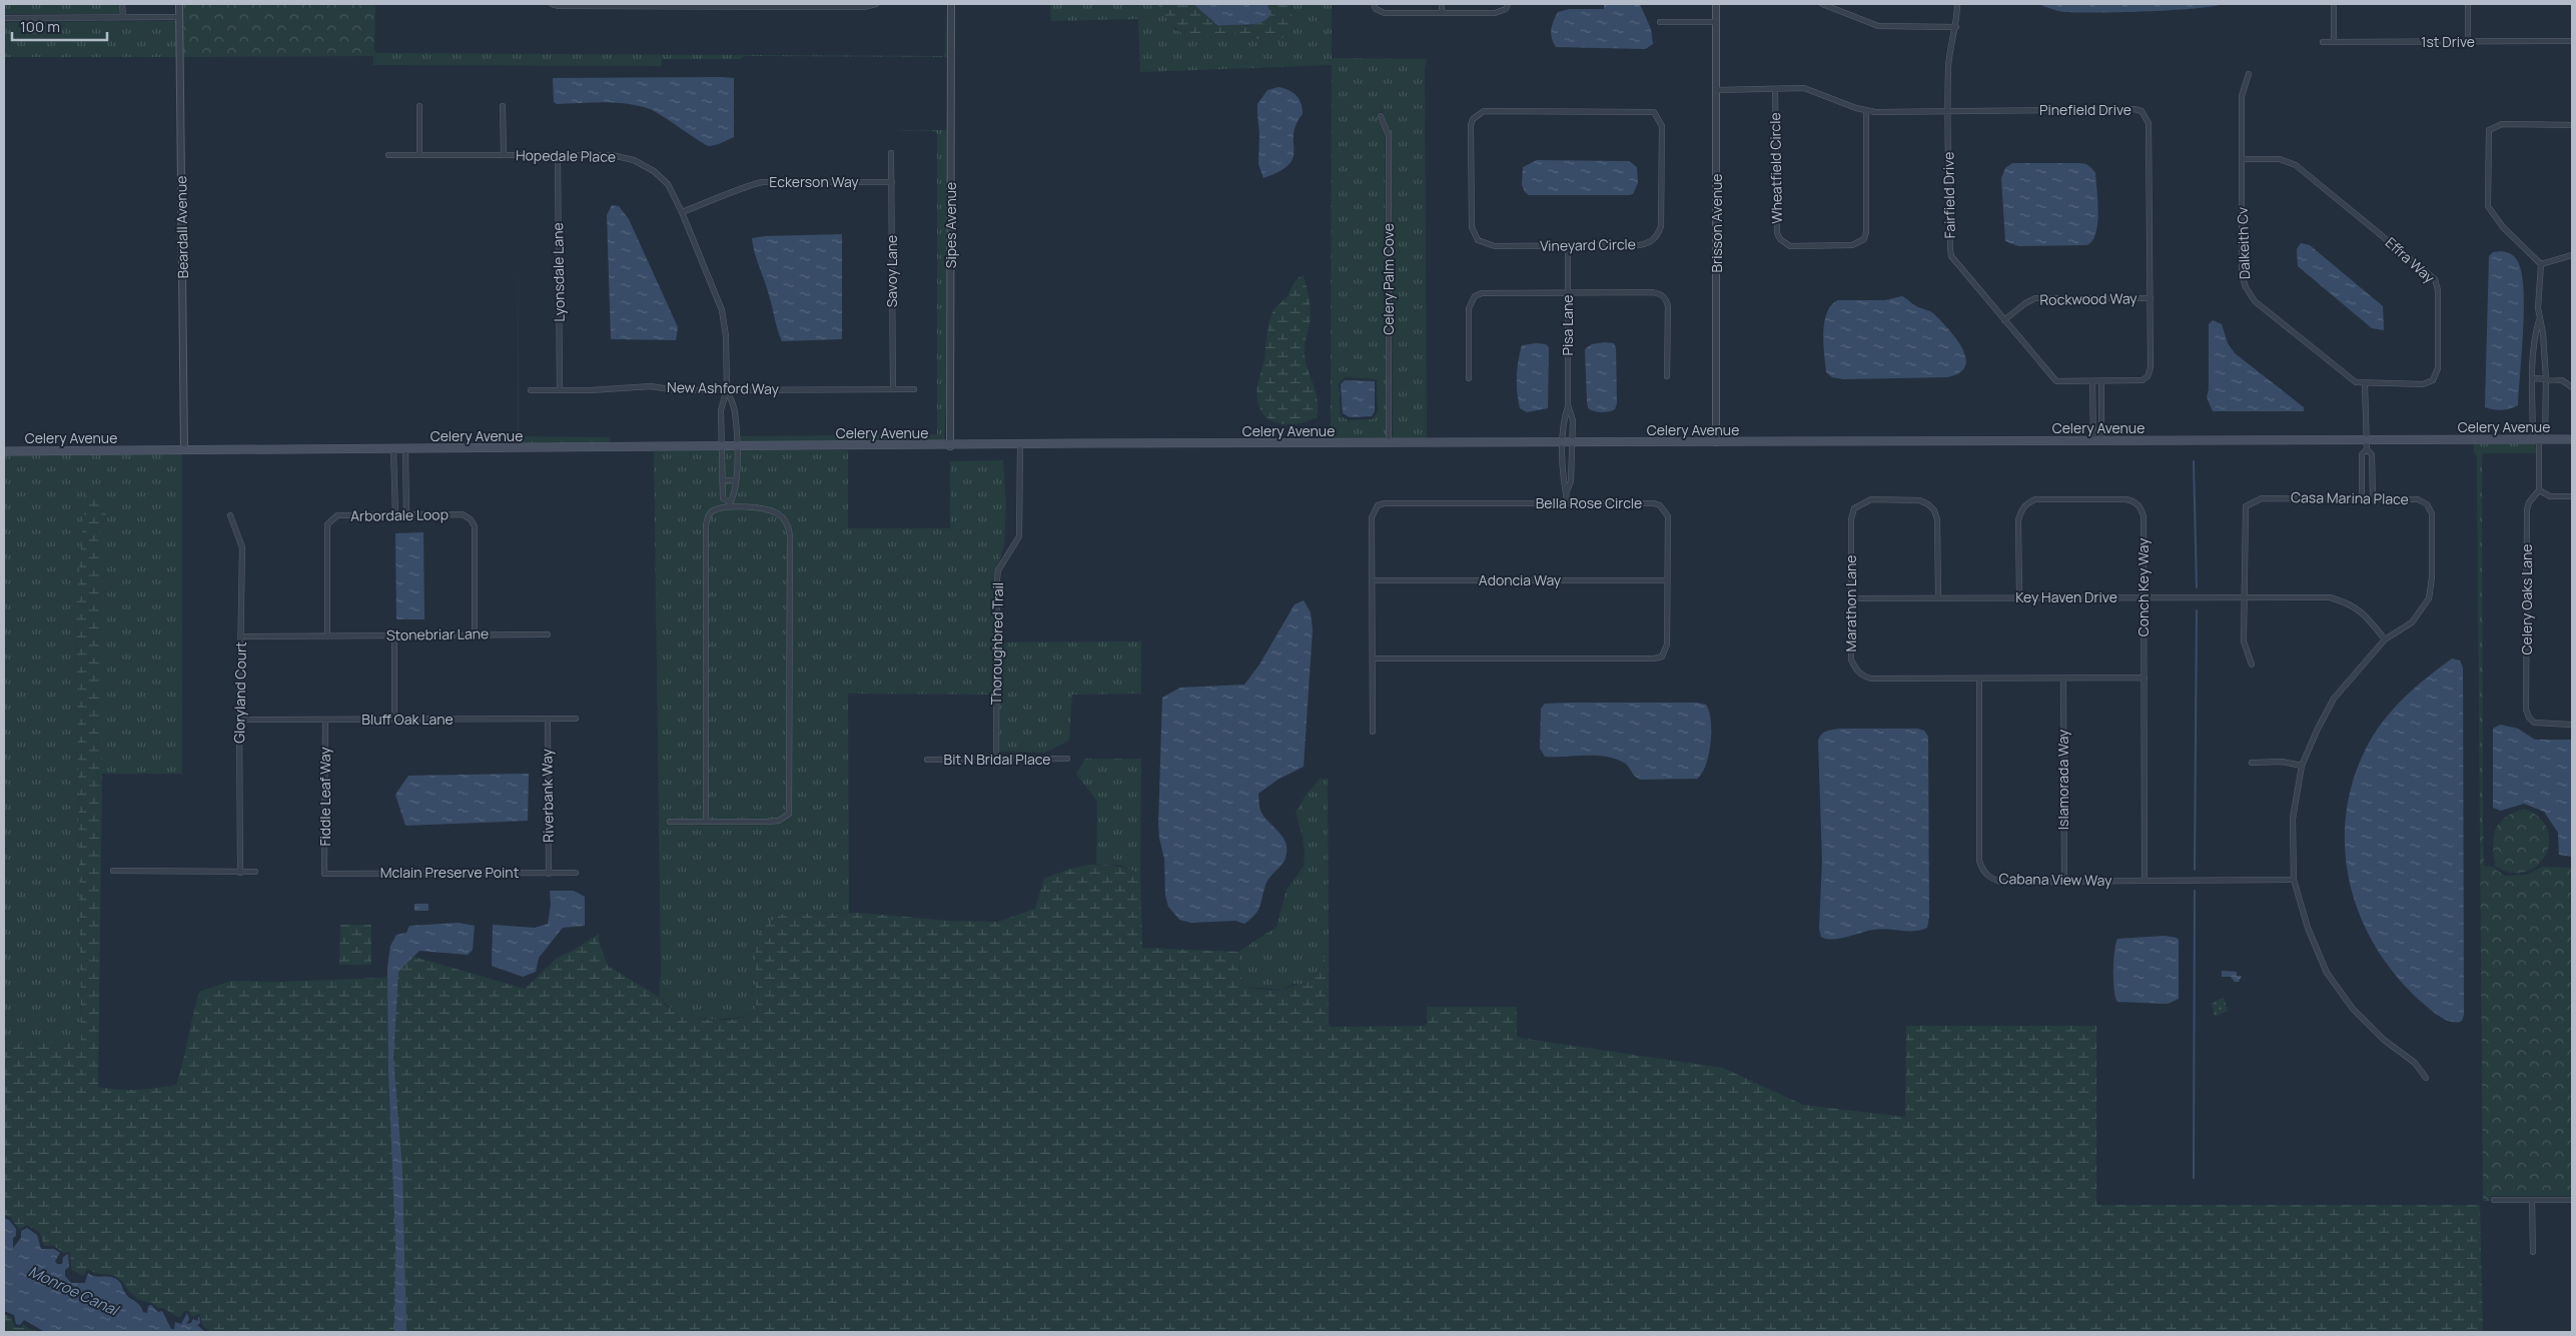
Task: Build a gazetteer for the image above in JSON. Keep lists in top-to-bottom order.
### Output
{
  "streets": {
    "main road": ["Celery Avenue"],
    "street": [
      "1st Drive",
      "Pinefield Drive",
      "Hopedale Place",
      "Wheatfield Circle",
      "Eckerson Way",
      "Fairfield Drive",
      "Brisson Avenue",
      "Sipes Avenue",
      "Beardall Avenue",
      "Dalkeith Cv",
      "Vineyard Circle",
      "Effra Way",
      "Savoy Lane",
      "Lyonsdale Lane",
      "Celery Palm Cove",
      "Rockwood Way",
      "Pisa Lane",
      "New Ashford Way",
      "Casa Marina Place",
      "Bella Rose Circle",
      "Arbordale Loop",
      "Adoncia Way",
      "Conch Key Way",
      "Key Haven Drive",
      "Celery Oaks Lane",
      "Marathon Lane",
      "Stonebriar Lane",
      "Thoroughbred Trail",
      "Gloryland Court",
      "Bluff Oak Lane",
      "Bit N Bridal Place",
      "Islamorada Way",
      "Riverbank Way",
      "Fiddle Leaf Way",
      "Mclain Preserve Point",
      "Cabana View Way"
    ]
  },
  "crossings": [
    ["Pinefield Drive", "Wheatfield Circle"],
    ["Pinefield Drive", "Fairfield Drive"],
    ["Pinefield Drive", "Brisson Avenue"],
    ["Pinefield Drive", "Rockwood Way"],
    ["Hopedale Place", "Eckerson Way"],
    ["Hopedale Place", "Lyonsdale Lane"],
    ["Hopedale Place", "New Ashford Way"],
    ["Hopedale Place", "Celery Avenue"],
    ["Eckerson Way", "Savoy Lane"],
    ["Fairfield Drive", "Rockwood Way"],
    ["Brisson Avenue", "Celery Avenue"],
    ["Sipes Avenue", "Celery Avenue"],
    ["Beardall Avenue", "Celery Avenue"],
    ["Dalkeith Cv", "Effra Way"],
    ["Vineyard Circle", "Pisa Lane"],
    ["Savoy Lane", "New Ashford Way"],
    ["Lyonsdale Lane", "New Ashford Way"],
    ["Celery Palm Cove", "Celery Avenue"],
    ["Pisa Lane", "Celery Avenue"],
    ["Celery Avenue", "Celery Oaks Lane"],
    ["Celery Avenue", "Thoroughbred Trail"],
    ["Casa Marina Place", "Key Haven Drive"],
    ["Casa Marina Place", "Cabana View Way"],
    ["Bella Rose Circle", "Adoncia Way"],
    ["Arbordale Loop", "Stonebriar Lane"],
    ["Conch Key Way", "Key Haven Drive"],
    ["Conch Key Way", "Marathon Lane"],
    ["Conch Key Way", "Cabana View Way"],
    ["Key Haven Drive", "Marathon Lane"],
    ["Marathon Lane", "Islamorada Way"],
    ["Marathon Lane", "Cabana View Way"],
    ["Stonebriar Lane", "Gloryland Court"],
    ["Thoroughbred Trail", "Bit N Bridal Place"],
    ["Gloryland Court", "Bluff Oak Lane"],
    ["Bluff Oak Lane", "Riverbank Way"],
    ["Bluff Oak Lane", "Fiddle Leaf Way"],
    ["Islamorada Way", "Cabana View Way"],
    ["Riverbank Way", "Mclain Preserve Point"],
    ["Fiddle Leaf Way", "Mclain Preserve Point"]
  ],
  "water": ["Monroe Canal"],
  "scale_bar": "100 m"
}
